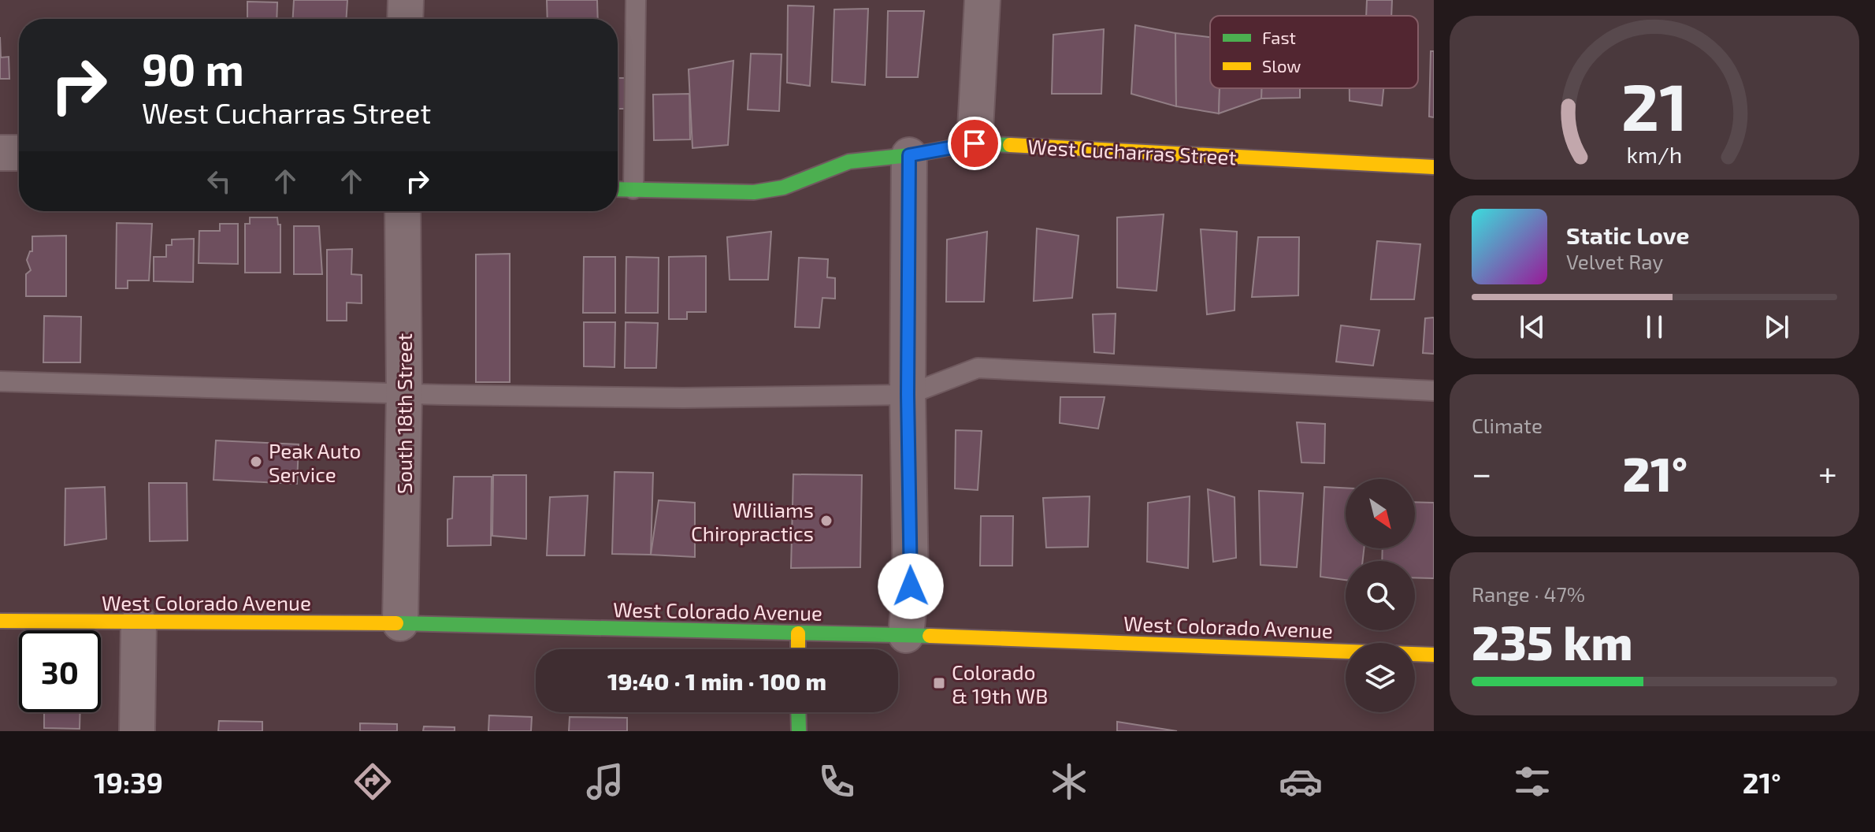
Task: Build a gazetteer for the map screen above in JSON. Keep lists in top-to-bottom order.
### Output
{
  "streets": {
    "main road": ["West Cucharras Street", "West Colorado Avenue"],
    "street": ["South 18th Street"]
  },
  "crossings": [
    ["South 18th Street", "West Colorado Avenue"]
  ],
  "places": {
    "other": ["Peak Auto Service", "Williams Chiropractics"],
    "transit": ["Colorado & 19th WB"]
  },
  "legend": ["Fast", "Slow"],
  "north": "bottom right",
  "page": {
    "turn": ["90 m", "West Cucharras Street"],
    "song": ["Static Love", "Velvet Ray"],
    "tile": [
      "Climate",
      ["Range · 47%", "235 km"]
    ],
    "heat": ["−", "21°", "+"],
    "limit": "30",
    "trip": "19:40 · 1 min · 100 m",
    "tabs": ["19:39", "21°"],
    "gauge": ["21", "km/h"]
  }
}
